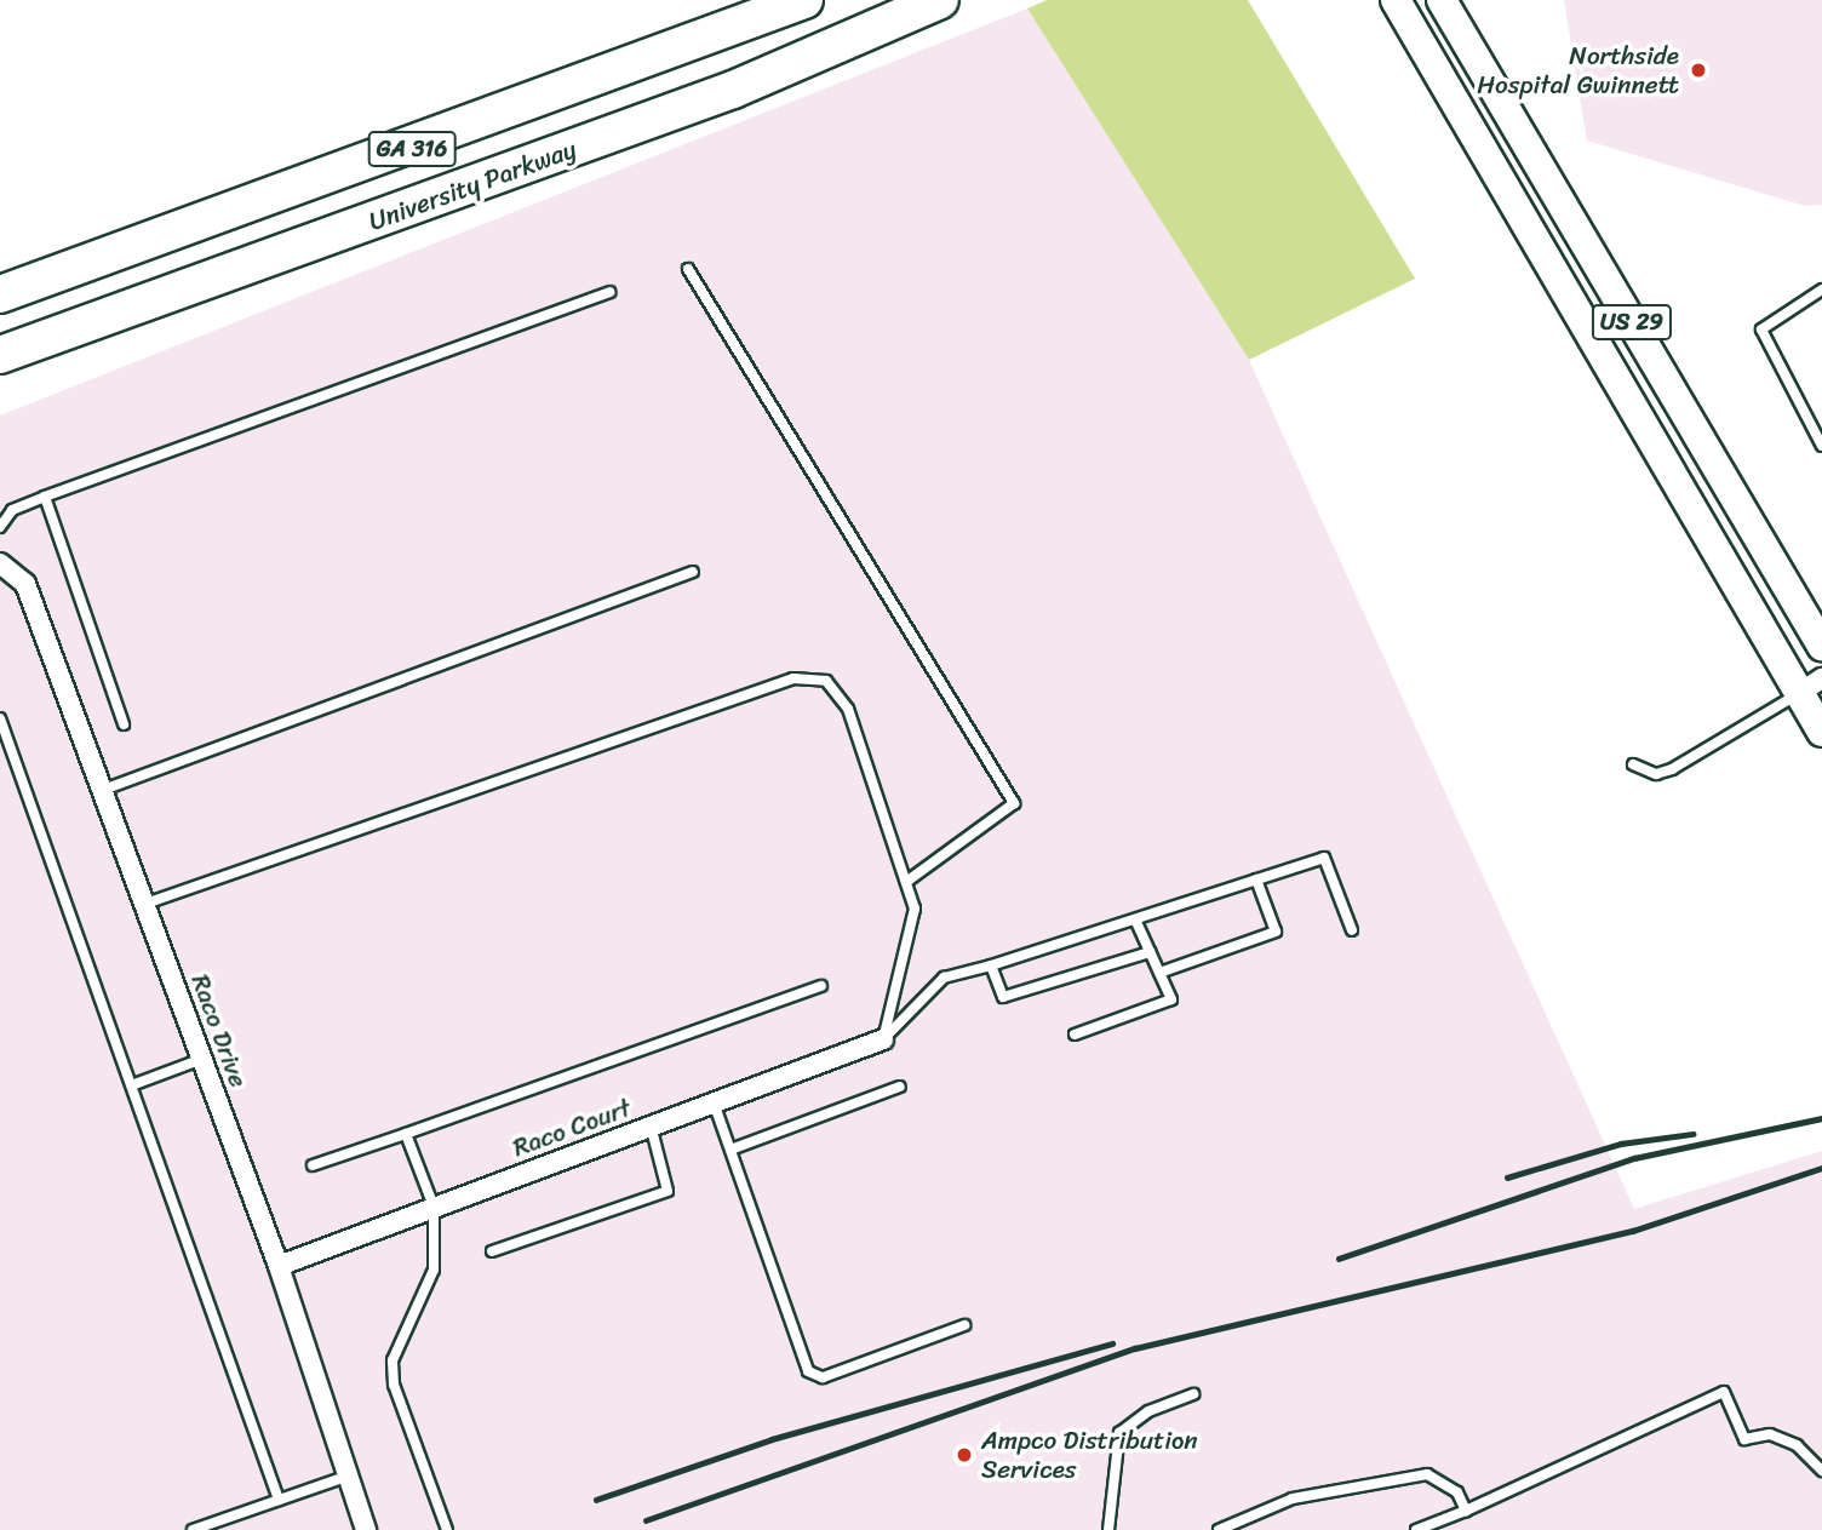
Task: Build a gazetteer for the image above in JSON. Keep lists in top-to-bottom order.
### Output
{
  "streets": {
    "highway": ["GA 316", "University Parkway"],
    "main road": ["US 29"],
    "street": ["Raco Drive", "Raco Court"]
  },
  "crossings": [
    ["Raco Drive", "Raco Court"]
  ],
  "places": ["Northside Hospital Gwinnett", "Ampco Distribution Services"]
}
